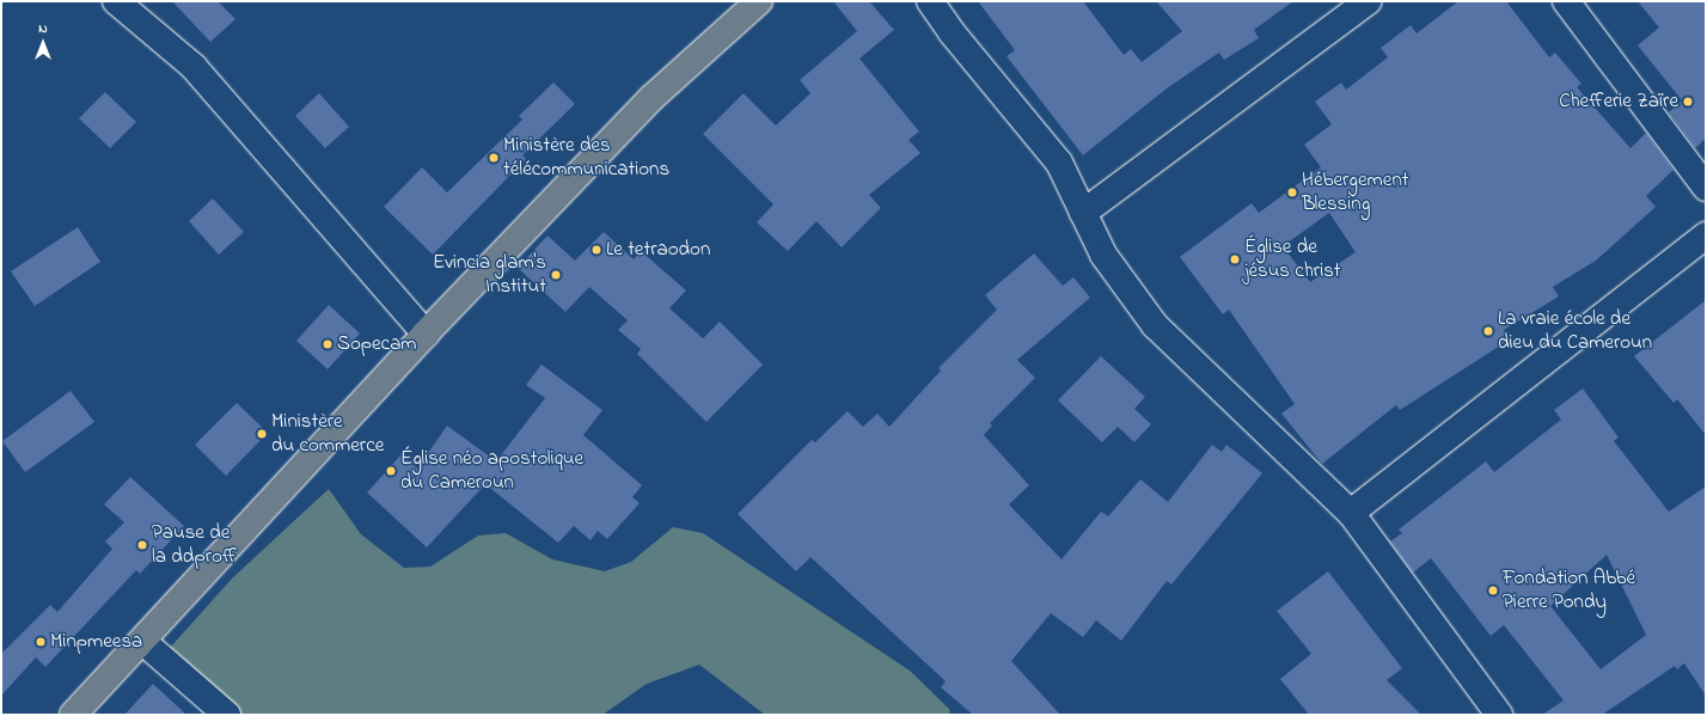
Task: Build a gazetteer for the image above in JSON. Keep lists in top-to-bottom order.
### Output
{
  "places": [
    "Chefferie Zaïre",
    "Ministère des télécommunications",
    "Hébergement Blessing",
    "Le tetraodon",
    "Église de jésus christ",
    "Evincia glam's Institut",
    "La vraie école de dieu du Cameroun",
    "Sopecam",
    "Ministère du commerce",
    "Église néo apostolique du Cameroun",
    "Pause de la ddproff",
    "Fondation Abbé Pierre Pondy",
    "Minpmeesa"
  ],
  "north": "top"
}
